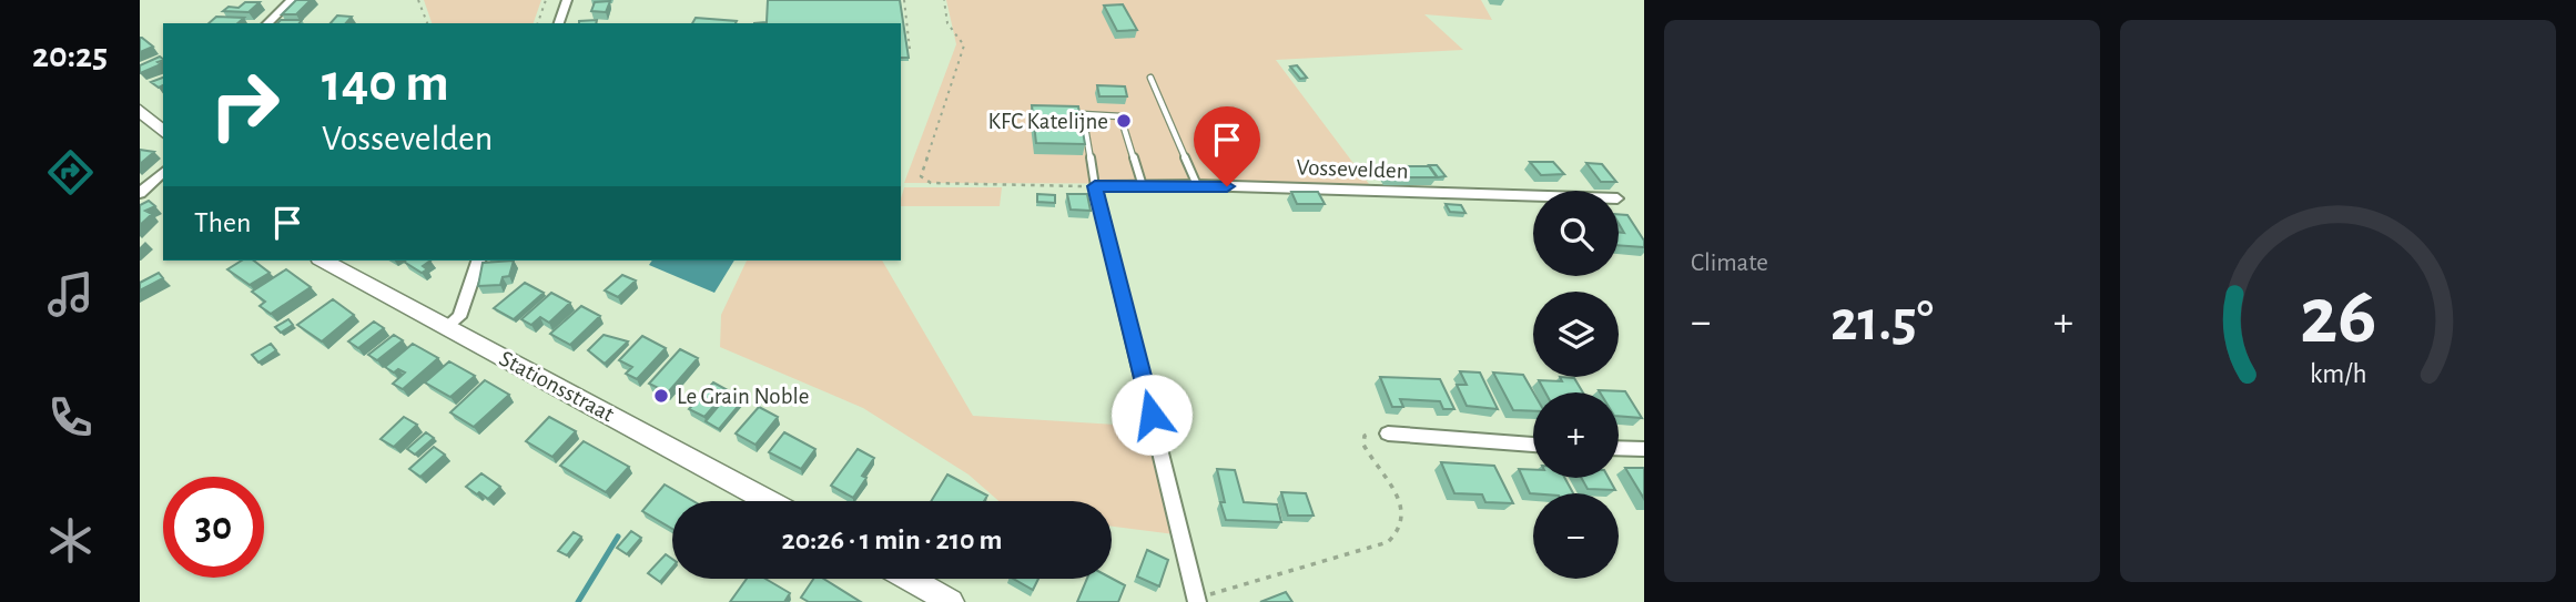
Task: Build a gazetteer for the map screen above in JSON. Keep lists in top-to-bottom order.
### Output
{
  "streets": {
    "street": ["Vossevelden", "Stationsstraat"]
  },
  "places": ["KFC Katelijne", "Le Grain Noble"],
  "page": {
    "tabs": "20:25",
    "tile": "Climate",
    "turn": ["140 m", "Vossevelden"],
    "then": "Then",
    "map_buttons": ["+", "−"],
    "heat": ["−", "21.5°", "+"],
    "limit": "30",
    "trip": "20:26 · 1 min · 210 m",
    "gauge": ["26", "km/h"]
  }
}
